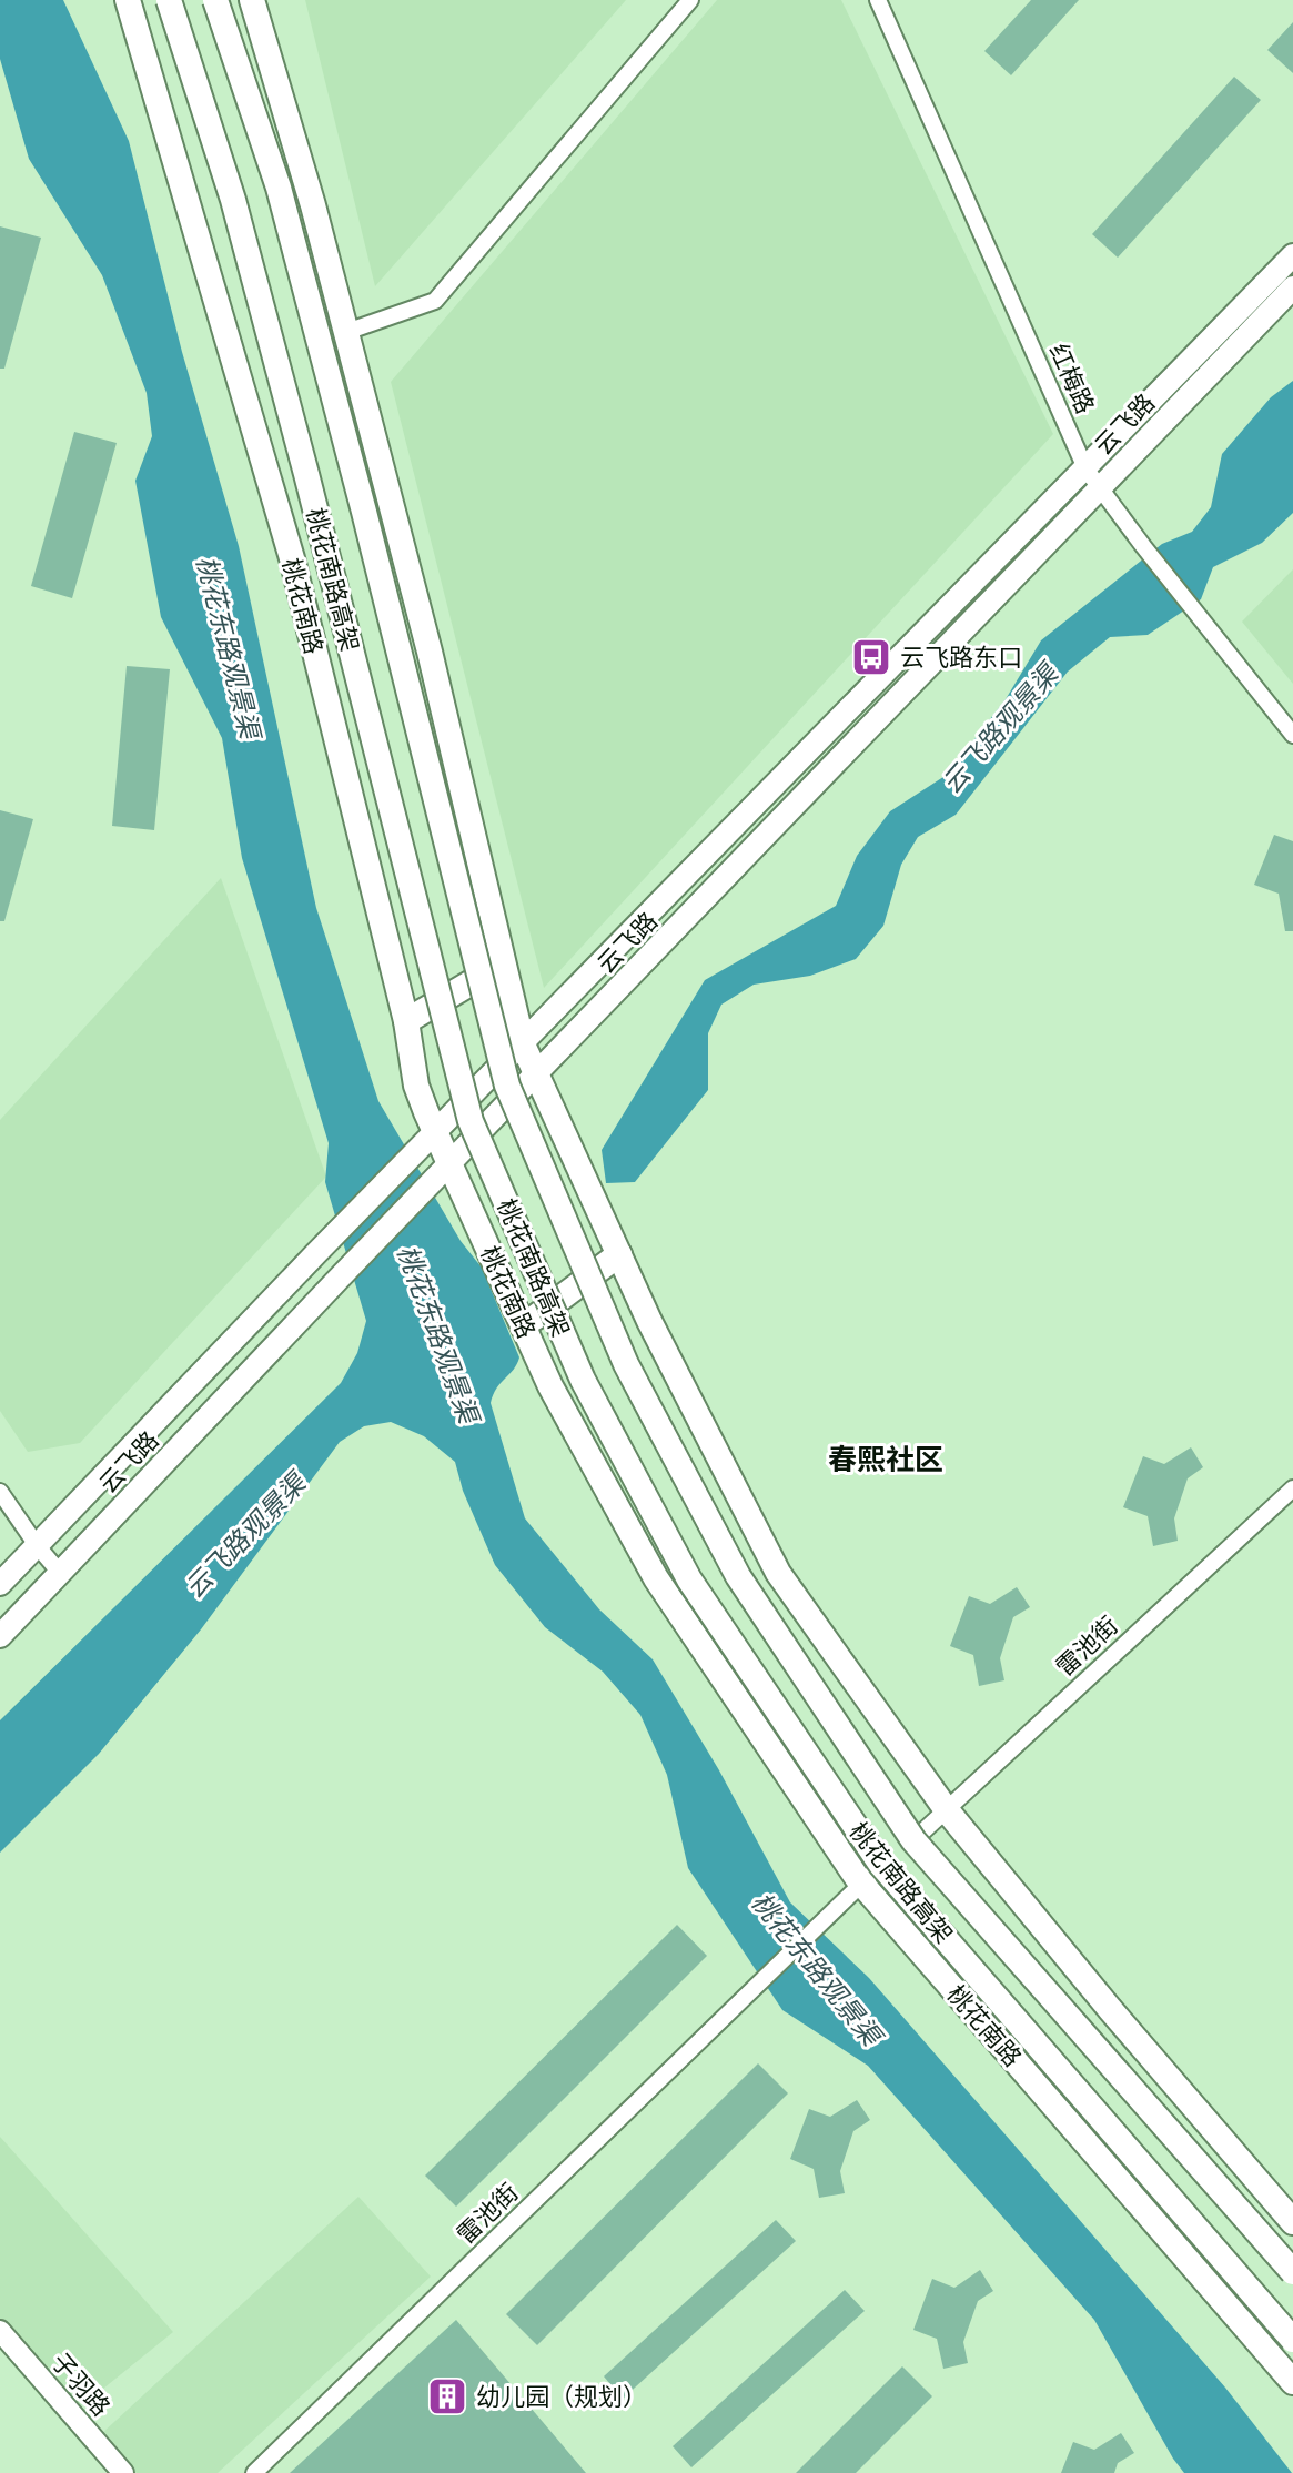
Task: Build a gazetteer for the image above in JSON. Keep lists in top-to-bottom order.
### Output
{
  "streets": {
    "main road": ["云飞路", "桃花南路高架", "桃花南路"],
    "street": ["红梅路", "雷池街", "子羽路"]
  },
  "crossings": [
    ["红梅路", "云飞路"],
    ["云飞路", "桃花南路"],
    ["桃花南路高架", "雷池街"],
    ["桃花南路", "雷池街"]
  ],
  "districts": ["春熙社区"],
  "water": ["桃花东路观景渠", "云飞路观景渠"],
  "places": {
    "bus stop": ["云飞路东口"],
    "building": ["幼儿园（规划）"]
  }
}
